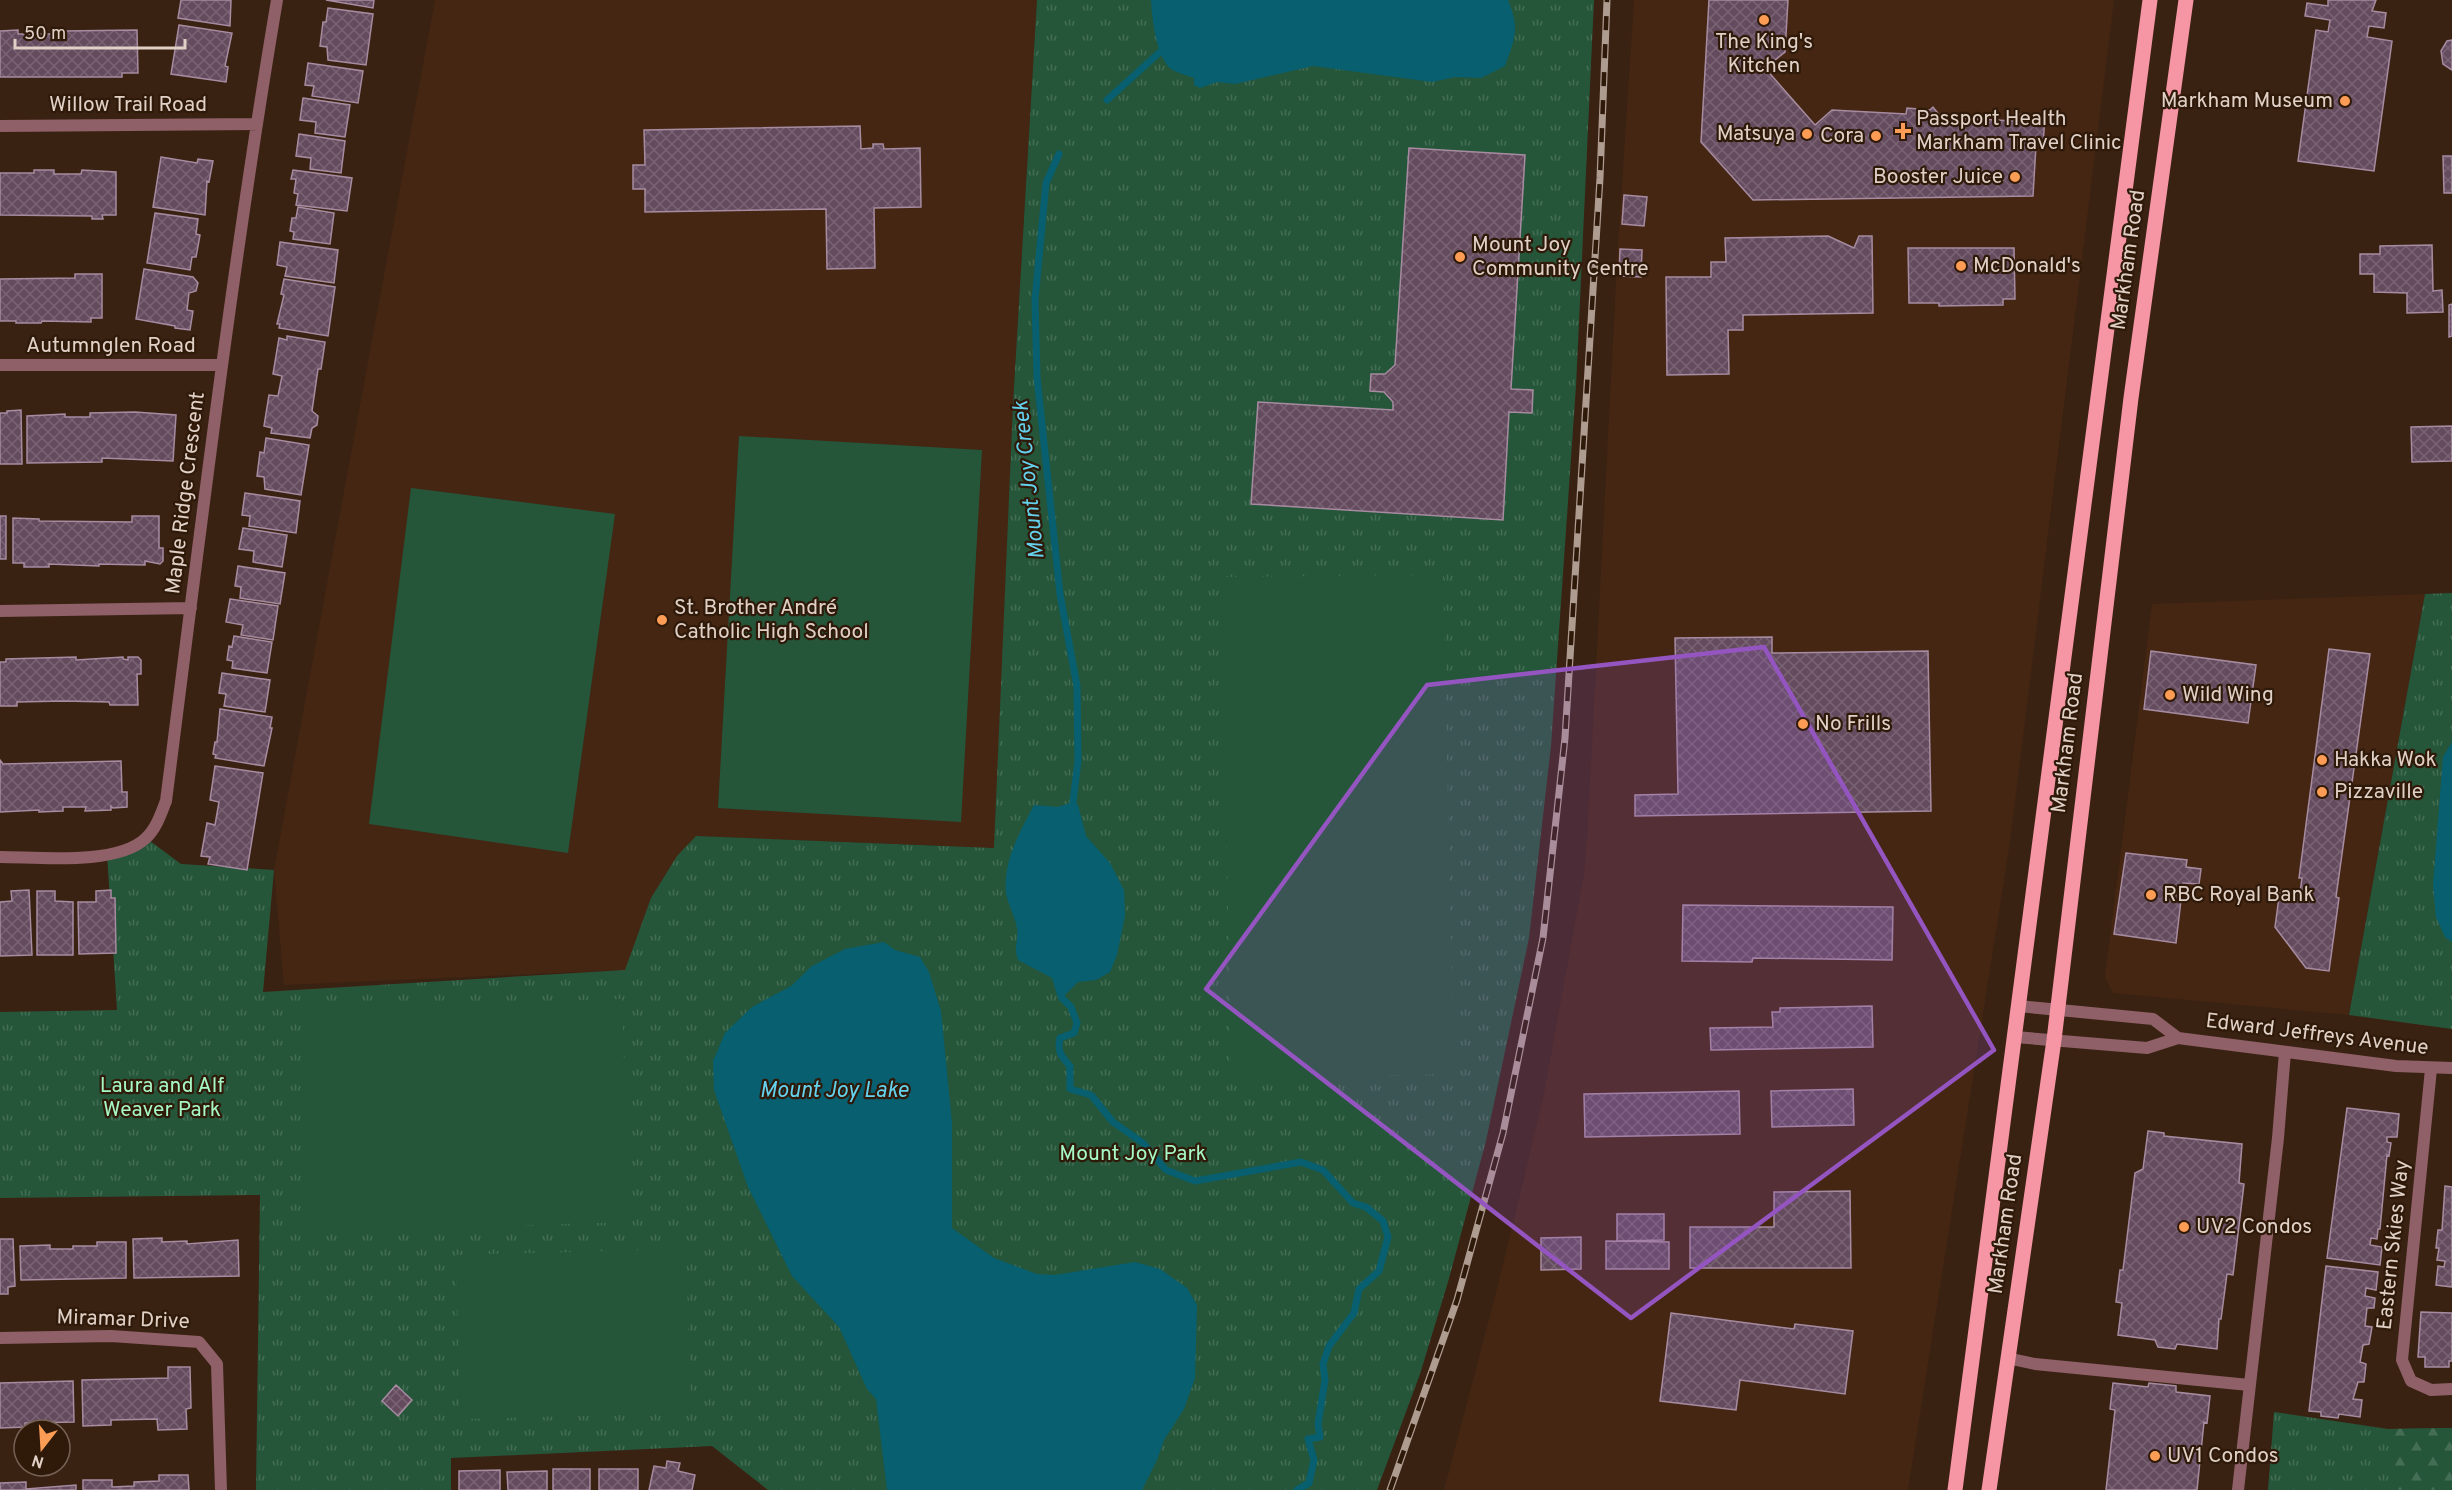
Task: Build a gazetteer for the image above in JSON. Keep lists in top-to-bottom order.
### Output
{
  "streets": {
    "main road": ["Markham Road"],
    "street": [
      "Willow Trail Road",
      "Autumnglen Road",
      "Maple Ridge Crescent",
      "Edward Jeffreys Avenue",
      "Eastern Skies Way",
      "Miramar Drive"
    ]
  },
  "crossings": [
    ["Willow Trail Road", "Maple Ridge Crescent"],
    ["Markham Road", "Edward Jeffreys Avenue"],
    ["Autumnglen Road", "Maple Ridge Crescent"],
    ["Edward Jeffreys Avenue", "Eastern Skies Way"]
  ],
  "water": ["Mount Joy Creek", "Mount Joy Lake"],
  "parks": ["Laura and Alf Weaver Park", "Mount Joy Park"],
  "places": {
    "other": [
      "The King's Kitchen",
      "Markham Museum",
      "Matsuya",
      "Cora",
      "Booster Juice",
      "Mount Joy Community Centre",
      "McDonald's",
      "St. Brother André Catholic High School",
      "Wild Wing",
      "No Frills",
      "Hakka Wok",
      "Pizzaville",
      "RBC Royal Bank",
      "UV2 Condos",
      "UV1 Condos"
    ],
    "health": ["Passport Health Markham Travel Clinic"]
  },
  "scale_bar": "50 m",
  "north": "bottom"
}
